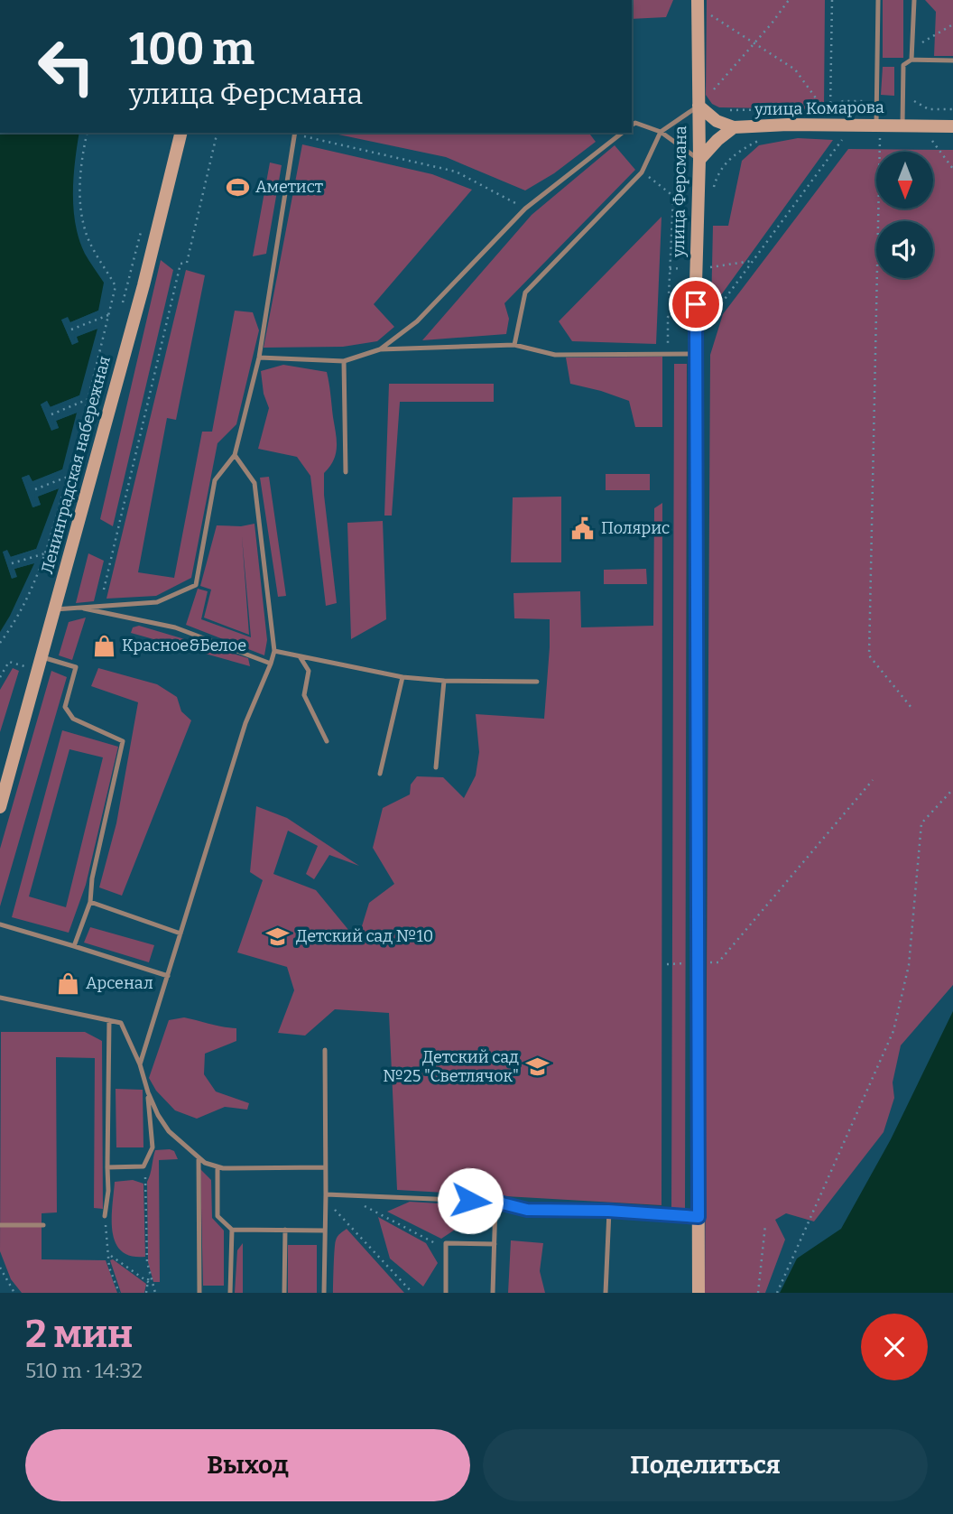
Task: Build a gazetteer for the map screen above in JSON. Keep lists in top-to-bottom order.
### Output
{
  "streets": {
    "street": ["улица Комарова", "улица Ферсмана", "Ленинградская набережная"]
  },
  "crossings": [
    ["улица Комарова", "улица Ферсмана"]
  ],
  "places": {
    "sports": ["Аметист"],
    "public building": ["Полярис"],
    "shop": ["Красное&Белое", "Арсенал"],
    "school or university": ["Детский сад №10", "Детский сад №25 \"Светлячок\""]
  },
  "north": "bottom",
  "page": {
    "turn": ["100 m", "улица Ферсмана"],
    "heading": ["2 мин", "510 m · 14:32"],
    "buttons": ["Выход", "Поделиться"]
  }
}
